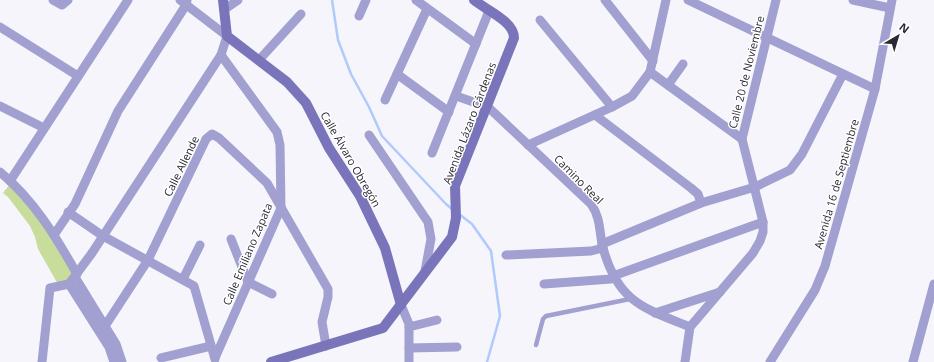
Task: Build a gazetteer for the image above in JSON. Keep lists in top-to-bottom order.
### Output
{
  "streets": {
    "street": [
      "Calle 20 de Noviembre",
      "Avenida Lázaro Cárdenas",
      "Calle Álvaro Obregón",
      "Calle Allende",
      "Camino Real",
      "Avenida 16 de Septiembre",
      "Calle Emiliano Zapata"
    ]
  },
  "crossings": [
    ["Calle 20 de Noviembre", "Camino Real"],
    ["Avenida Lázaro Cárdenas", "Calle Álvaro Obregón"],
    ["Avenida Lázaro Cárdenas", "Calle Allende"],
    ["Avenida Lázaro Cárdenas", "Camino Real"],
    ["Calle Allende", "Calle Emiliano Zapata"]
  ],
  "north": "top right"
}
